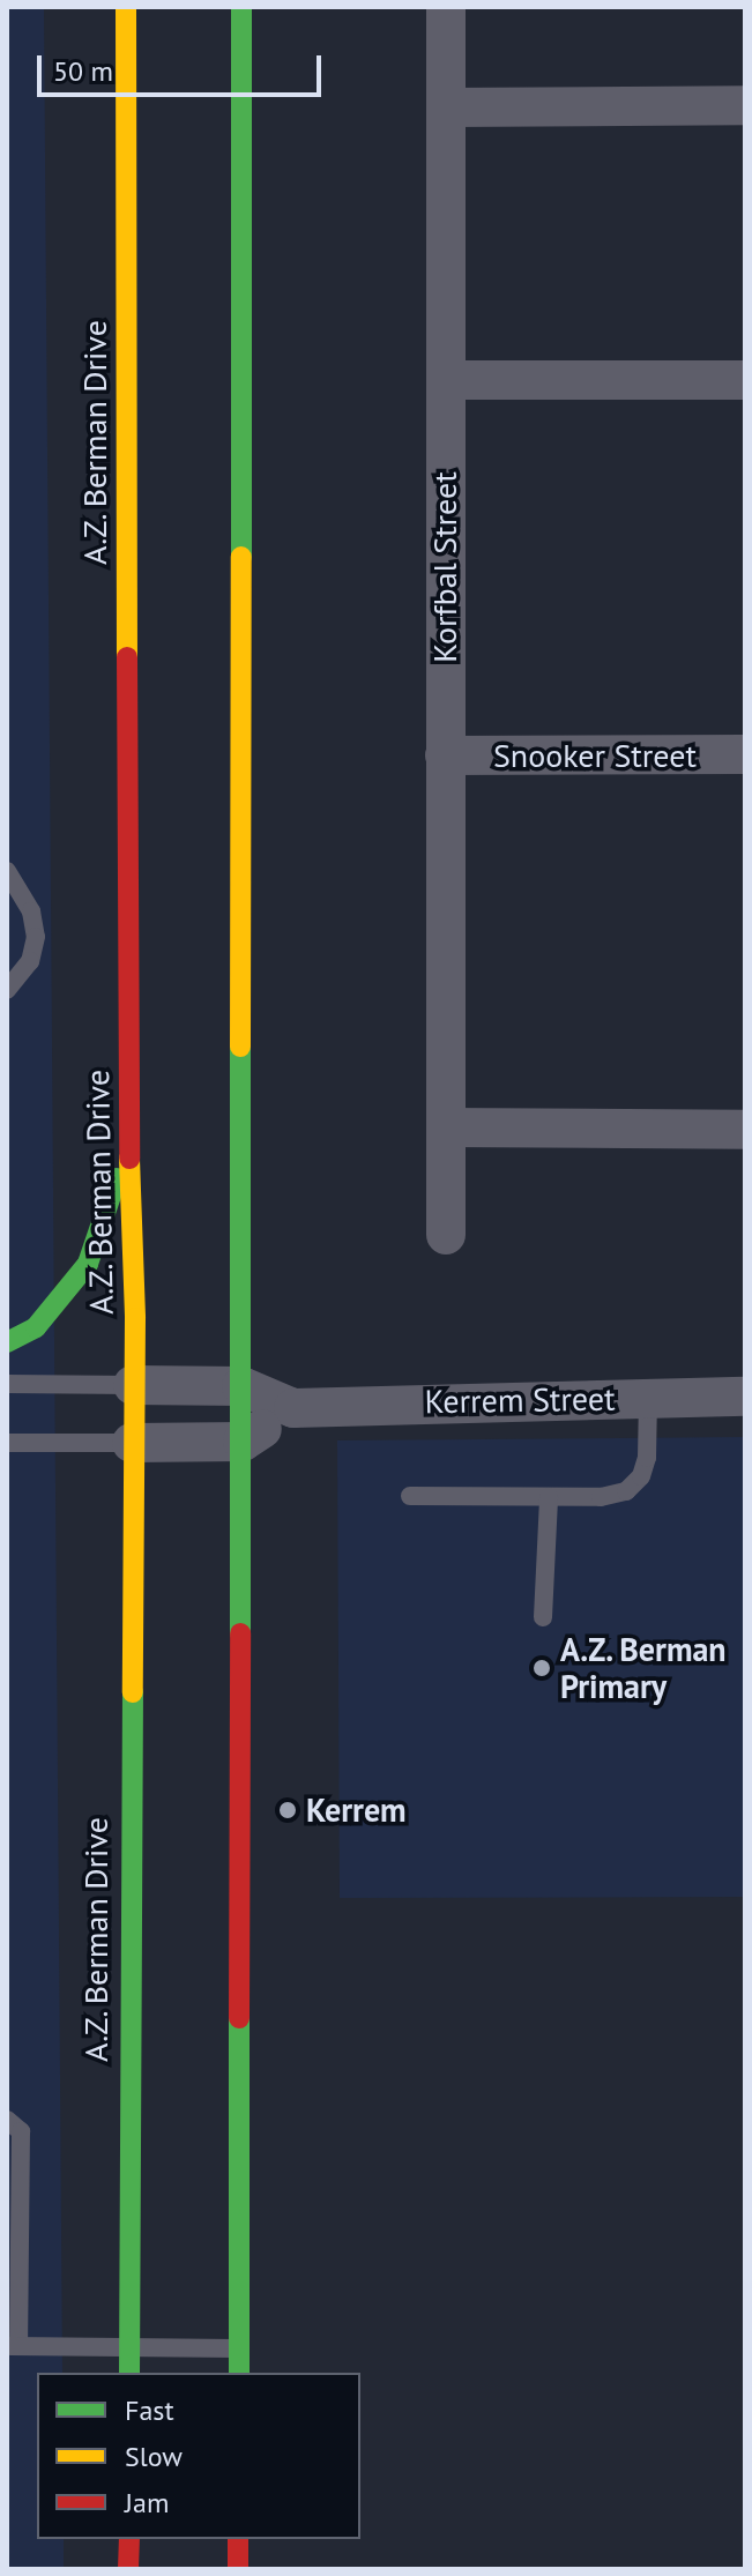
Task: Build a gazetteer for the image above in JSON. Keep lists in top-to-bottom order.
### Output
{
  "streets": {
    "main road": ["A.Z. Berman Drive"],
    "street": ["Korfbal Street", "Snooker Street", "Kerrem Street"]
  },
  "crossings": [
    ["A.Z. Berman Drive", "Kerrem Street"],
    ["Korfbal Street", "Snooker Street"]
  ],
  "places": ["A.Z. Berman Primary", "Kerrem"],
  "legend": ["Fast", "Slow", "Jam"],
  "scale_bar": "50 m"
}
